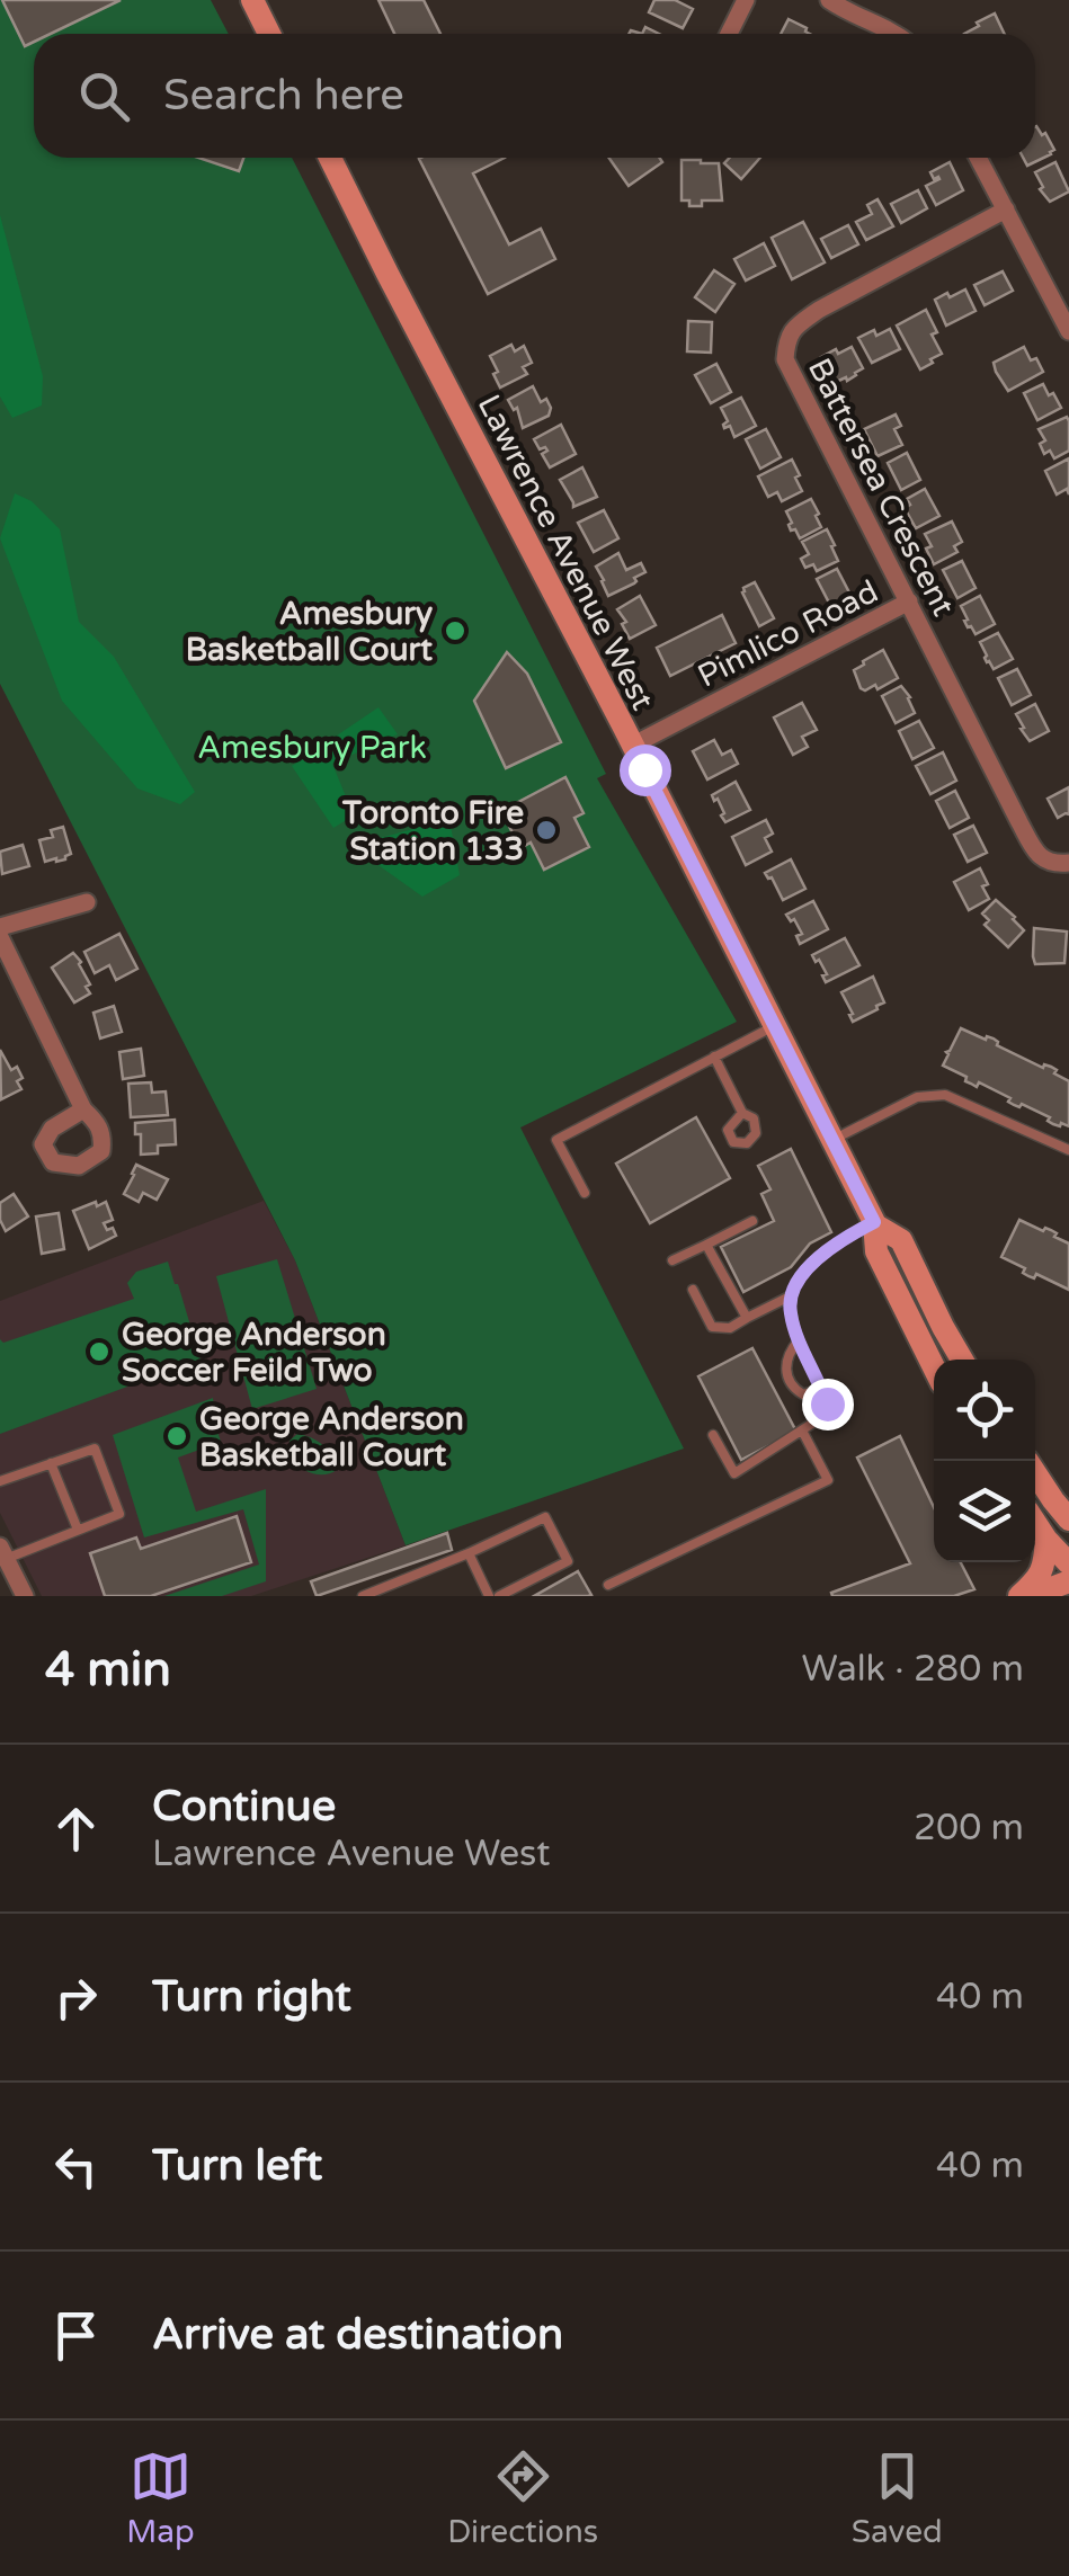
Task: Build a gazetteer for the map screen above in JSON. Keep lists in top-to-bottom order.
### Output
{
  "streets": {
    "main road": ["Lawrence Avenue West"],
    "street": ["Battersea Crescent", "Pimlico Road"]
  },
  "crossings": [
    ["Battersea Crescent", "Pimlico Road"],
    ["Lawrence Avenue West", "Pimlico Road"]
  ],
  "parks": ["Amesbury Park"],
  "places": [
    "Amesbury Basketball Court",
    "Toronto Fire Station 133",
    "George Anderson Soccer Feild Two",
    "George Anderson Basketball Court"
  ],
  "page": {
    "search": "Search here",
    "heading": ["4 min", "Walk · 280 m"],
    "list": [
      ["Continue", "Lawrence Avenue West", "200 m"],
      ["Turn right", "40 m"],
      ["Turn left", "40 m"],
      "Arrive at destination"
    ],
    "nav": ["Map", "Directions", "Saved"]
  }
}
